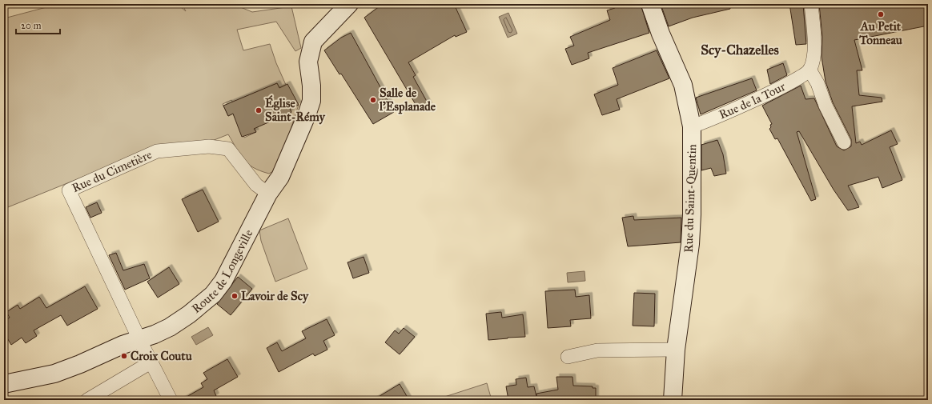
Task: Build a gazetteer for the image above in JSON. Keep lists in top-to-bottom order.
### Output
{
  "streets": {
    "street": [
      "Rue de la Tour",
      "Rue du Cimetière",
      "Rue du Saint-Quentin",
      "Route de Longeville"
    ]
  },
  "crossings": [
    ["Rue de la Tour", "Rue du Saint-Quentin"],
    ["Rue du Cimetière", "Route de Longeville"]
  ],
  "districts": ["Scy-Chazelles"],
  "places": [
    "Au Petit Tonneau",
    "Salle de l'Esplanade",
    "Église Saint-Rémy",
    "Lavoir de Scy",
    "Croix Coutu"
  ],
  "scale_bar": "20 m"
}
